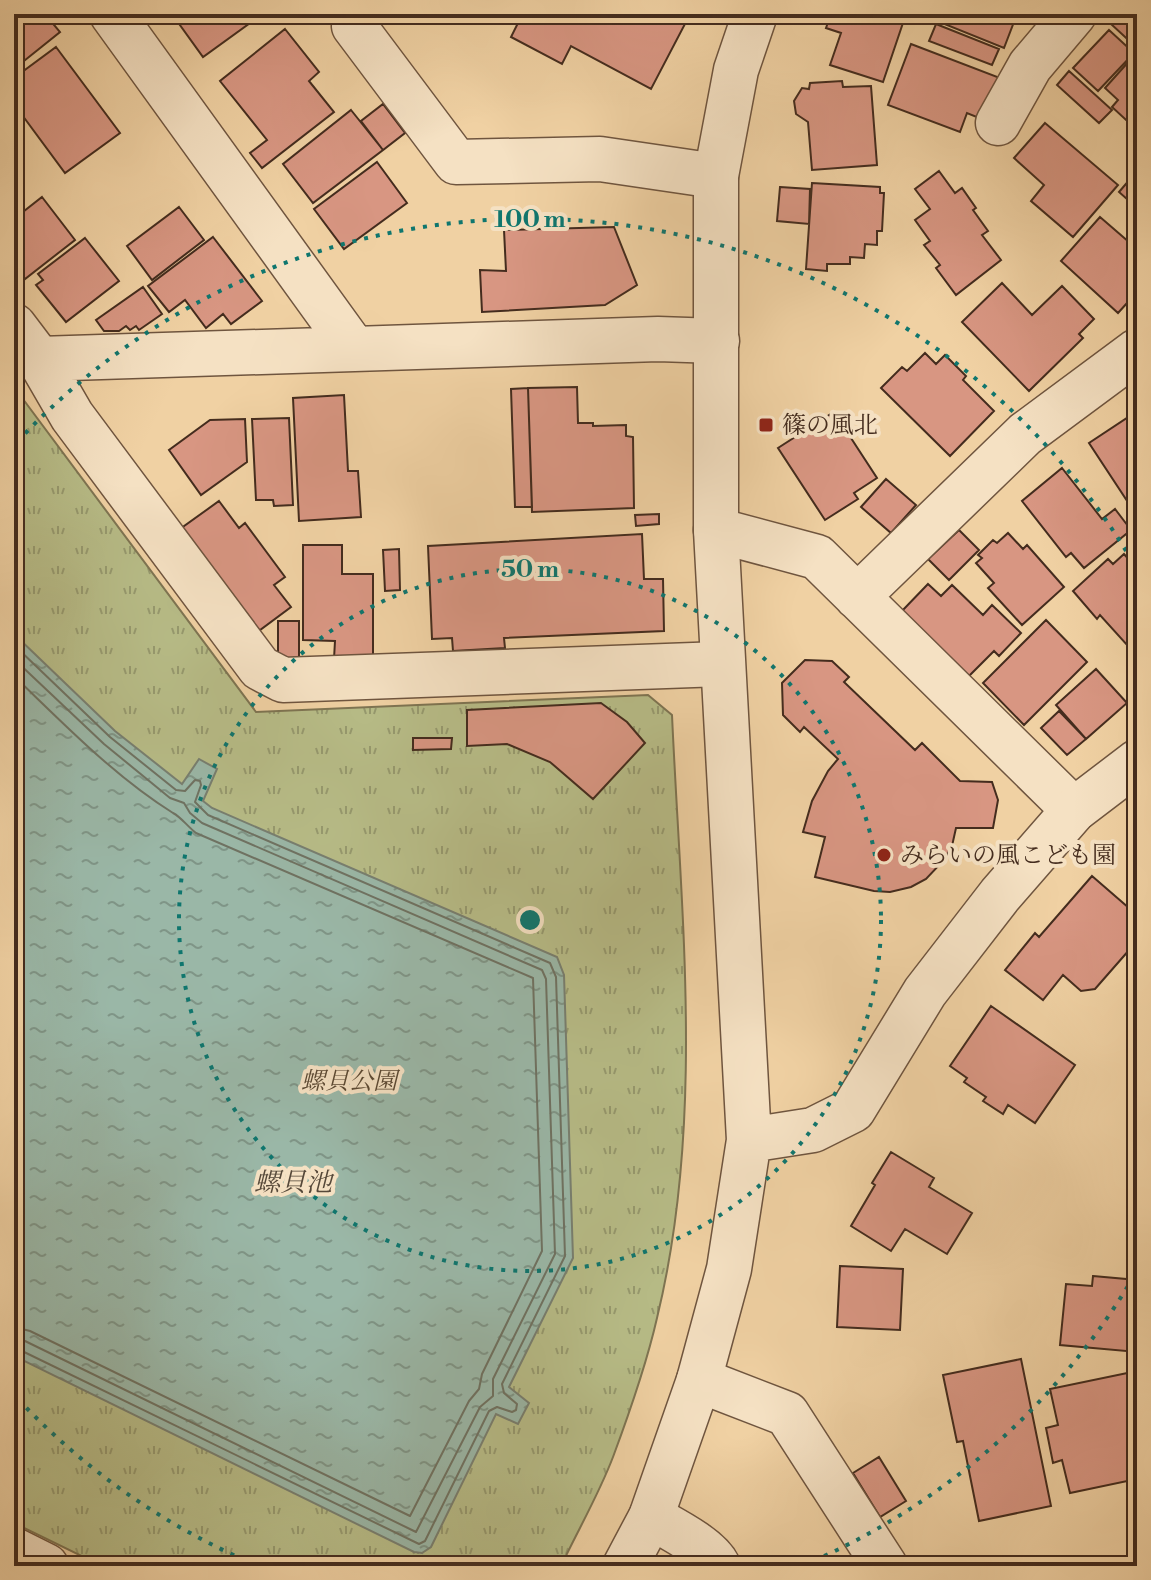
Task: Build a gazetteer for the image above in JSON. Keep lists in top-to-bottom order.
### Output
{
  "water": ["螺貝池"],
  "parks": ["螺貝公園"],
  "places": {
    "transit": ["篠の風北"],
    "other": ["みらいの風こども園"]
  },
  "rings": ["100 m", "50 m"]
}
